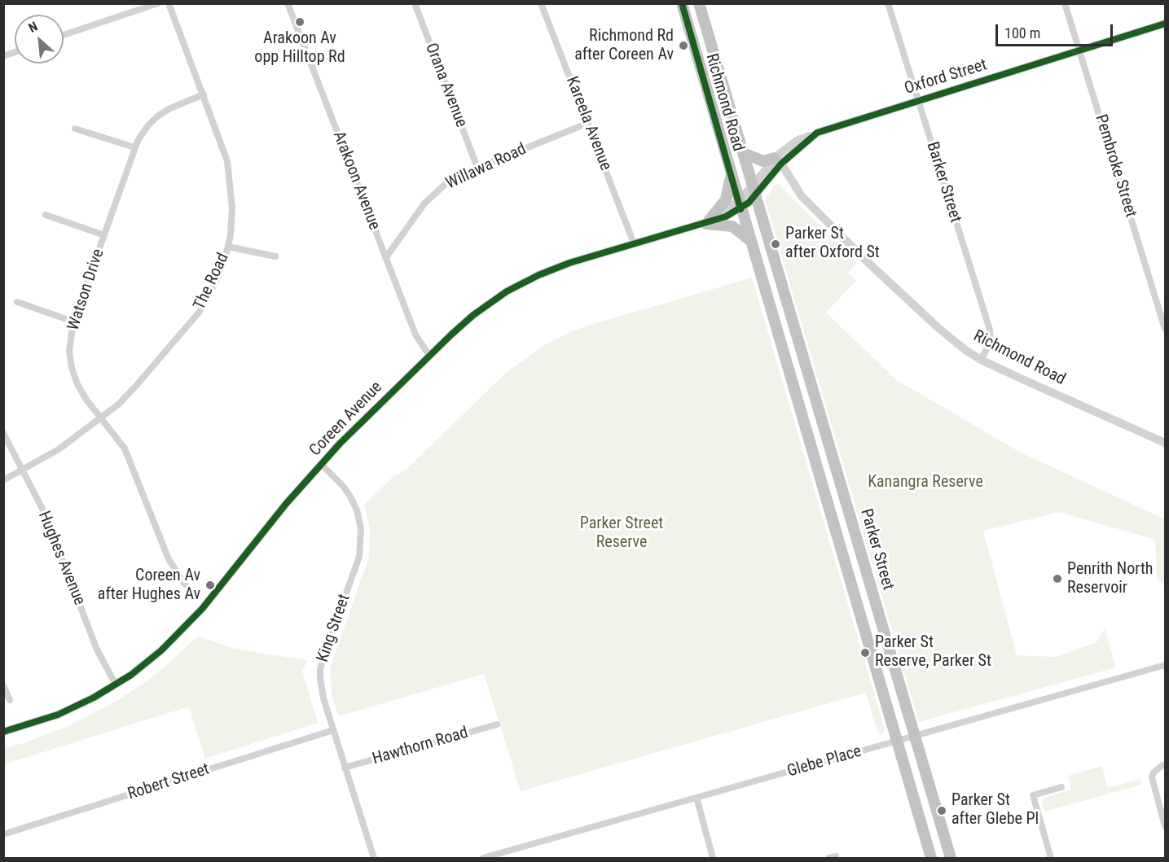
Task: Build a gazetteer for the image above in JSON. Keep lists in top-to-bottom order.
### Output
{
  "streets": {
    "highway": ["Richmond Road", "Parker Street"],
    "street": [
      "Oxford Street",
      "Orana Avenue",
      "Kareela Avenue",
      "Pembroke Street",
      "Willawa Road",
      "Arakoon Avenue",
      "Barker Street",
      "The Road",
      "Watson Drive",
      "Coreen Avenue",
      "Hughes Avenue",
      "King Street",
      "Hawthorn Road",
      "Glebe Place",
      "Robert Street"
    ]
  },
  "crossings": [
    ["Oxford Street", "Pembroke Street"],
    ["Oxford Street", "Barker Street"],
    ["Oxford Street", "Coreen Avenue"],
    ["Orana Avenue", "Willawa Road"],
    ["Richmond Road", "Barker Street"],
    ["Richmond Road", "Coreen Avenue"],
    ["Richmond Road", "Parker Street"],
    ["Kareela Avenue", "Willawa Road"],
    ["Kareela Avenue", "Coreen Avenue"],
    ["Willawa Road", "Arakoon Avenue"],
    ["Arakoon Avenue", "Coreen Avenue"],
    ["The Road", "Watson Drive"],
    ["The Road", "Hughes Avenue"],
    ["Coreen Avenue", "Parker Street"],
    ["Coreen Avenue", "Hughes Avenue"],
    ["Coreen Avenue", "King Street"],
    ["Parker Street", "Glebe Place"],
    ["King Street", "Hawthorn Road"],
    ["King Street", "Robert Street"]
  ],
  "parks": ["Kanangra Reserve", "Parker Street Reserve"],
  "places": [
    "Arakoon Av opp Hilltop Rd",
    "Richmond Rd after Coreen Av",
    "Parker St after Oxford St",
    "Penrith North Reservoir",
    "Coreen Av after Hughes Av",
    "Parker St Reserve, Parker St",
    "Parker St after Glebe Pl"
  ],
  "scale_bar": "100 m",
  "north": "top left"
}
